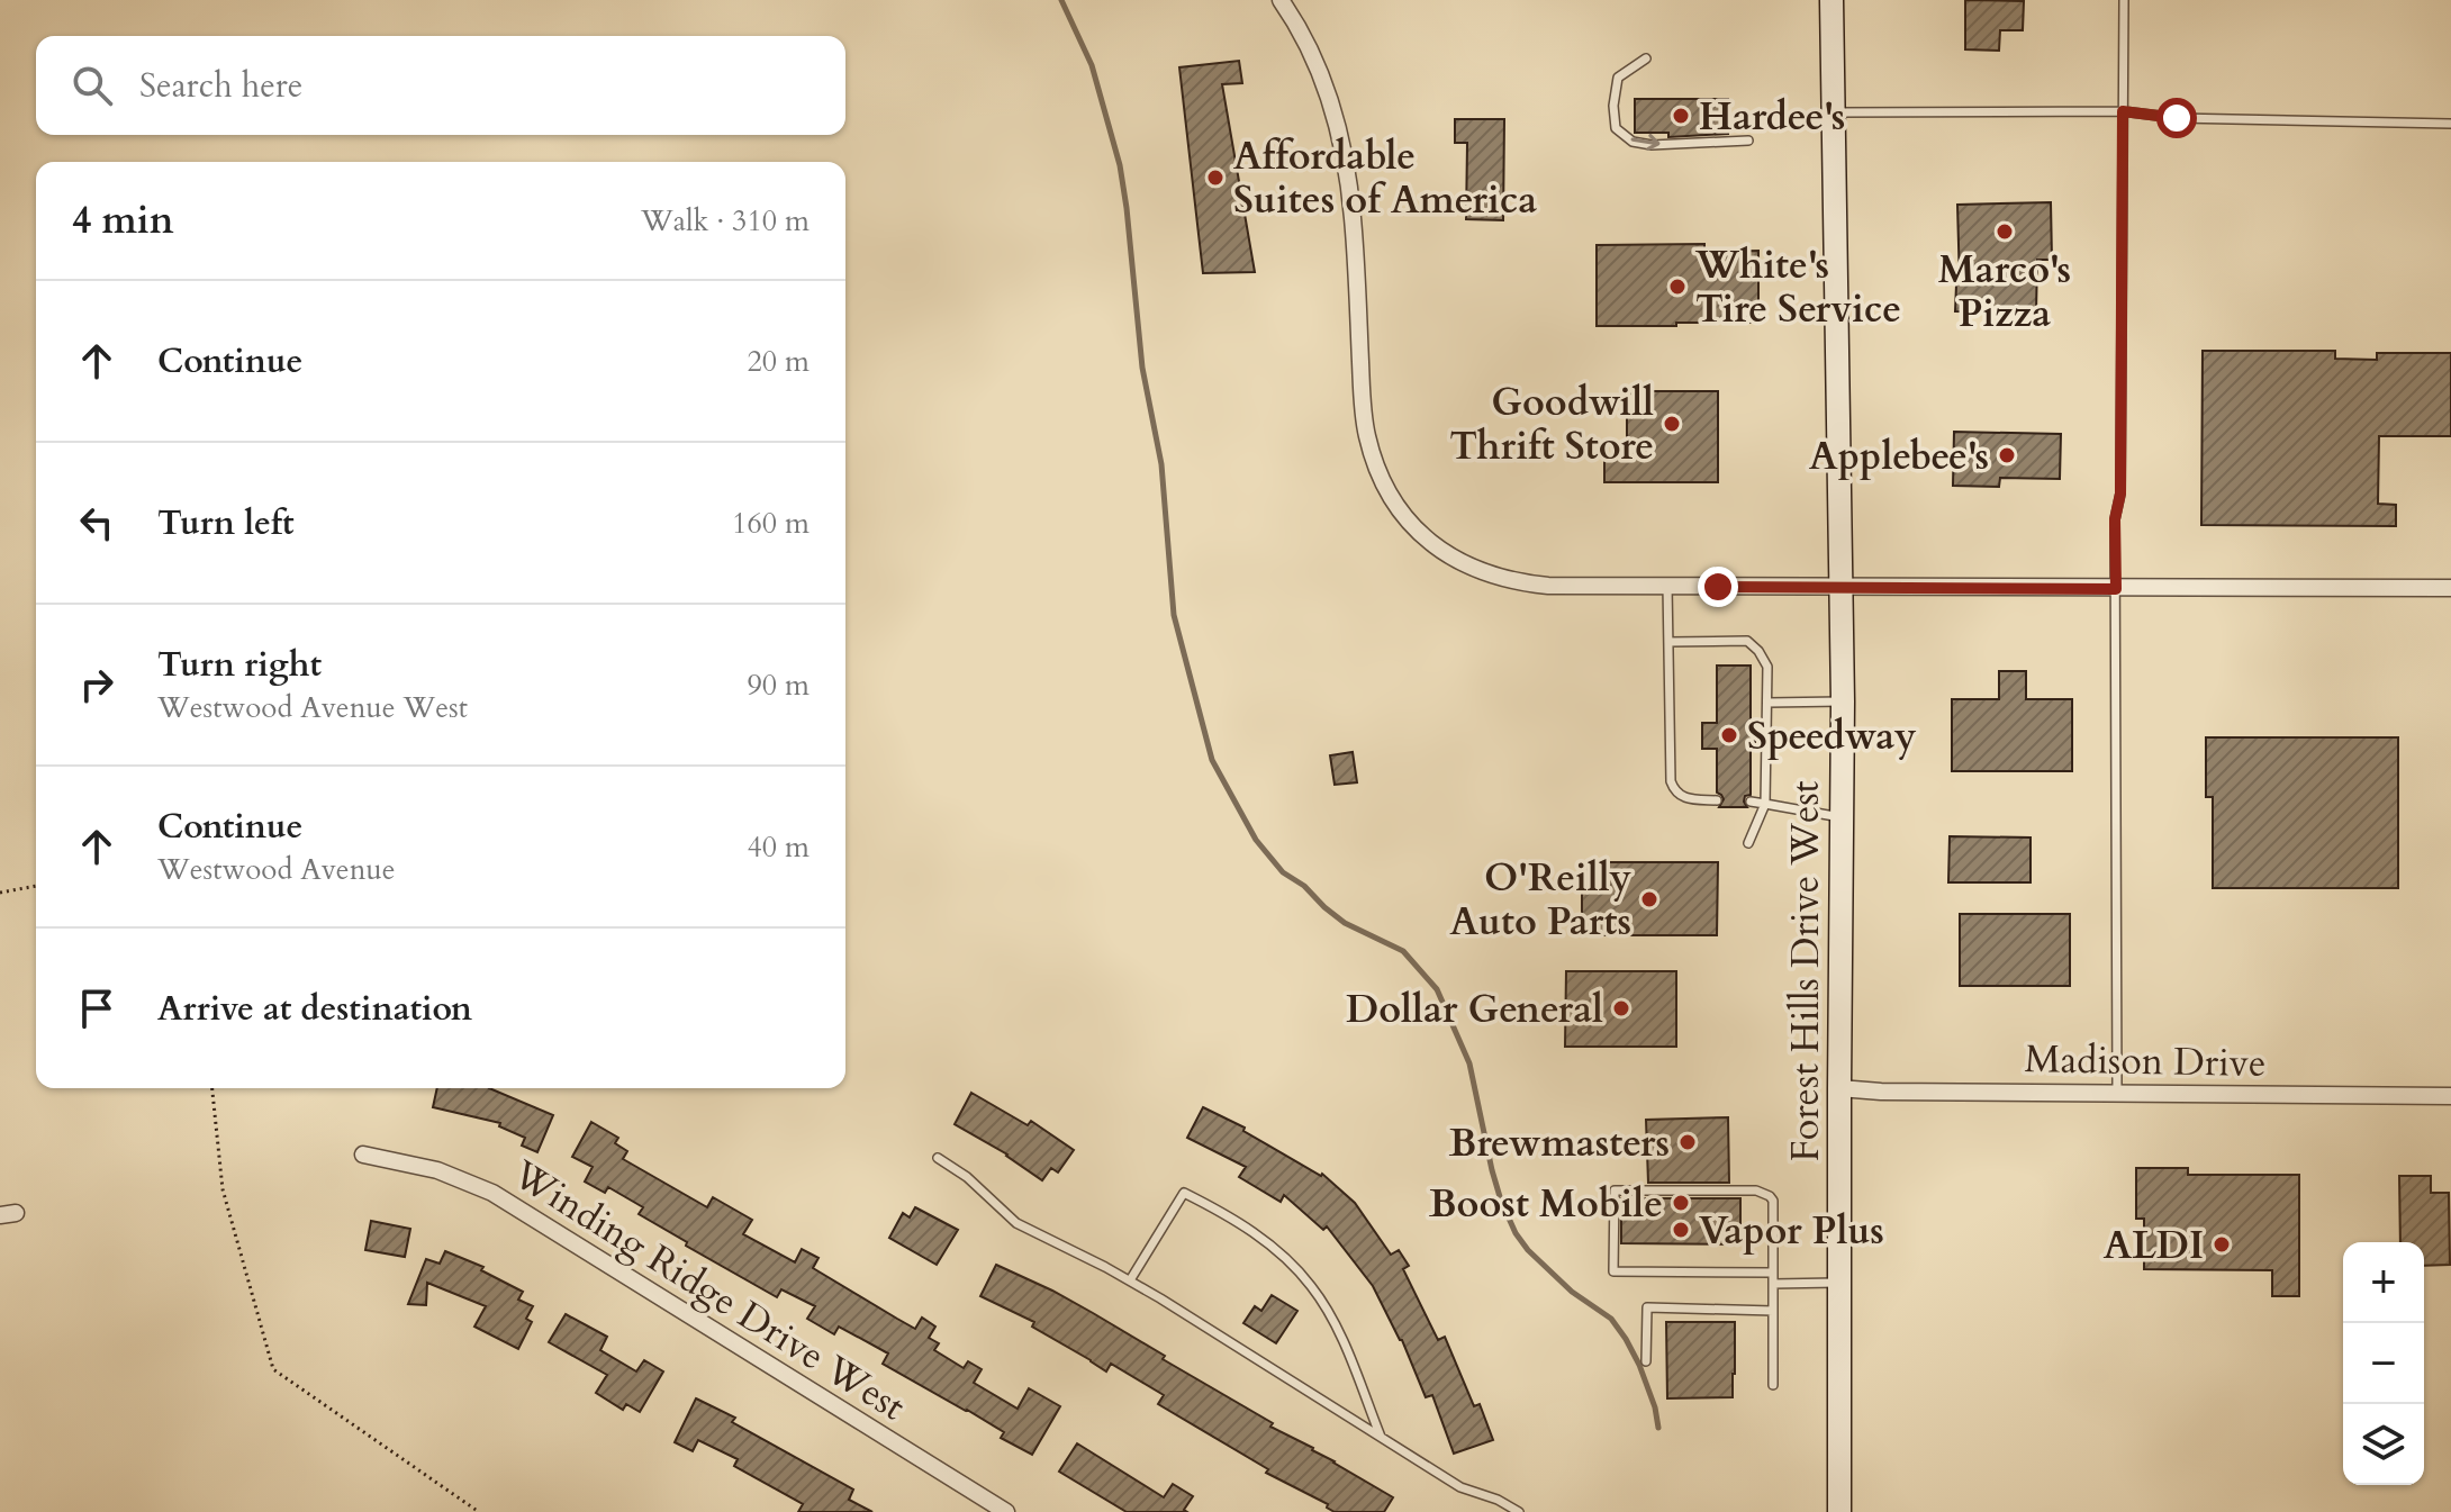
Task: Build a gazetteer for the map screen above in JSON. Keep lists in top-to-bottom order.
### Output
{
  "streets": {
    "main road": ["Forest Hills Drive West"],
    "street": ["Madison Drive", "Winding Ridge Drive West"]
  },
  "crossings": [
    ["Forest Hills Drive West", "Madison Drive"]
  ],
  "places": [
    "Hardee's",
    "Affordable Suites of America",
    "Marco's Pizza",
    "White's Tire Service",
    "Goodwill Thrift Store",
    "Applebee's",
    "Speedway",
    "O'Reilly Auto Parts",
    "Dollar General",
    "Brewmasters",
    "Boost Mobile",
    "Vapor Plus",
    "ALDI"
  ],
  "page": {
    "search": "Search here",
    "heading": ["4 min", "Walk · 310 m"],
    "list": [
      ["Continue", "20 m"],
      ["Turn left", "160 m"],
      ["Turn right", "Westwood Avenue West", "90 m"],
      ["Continue", "Westwood Avenue", "40 m"],
      "Arrive at destination"
    ],
    "map_buttons": ["+", "−"]
  }
}
